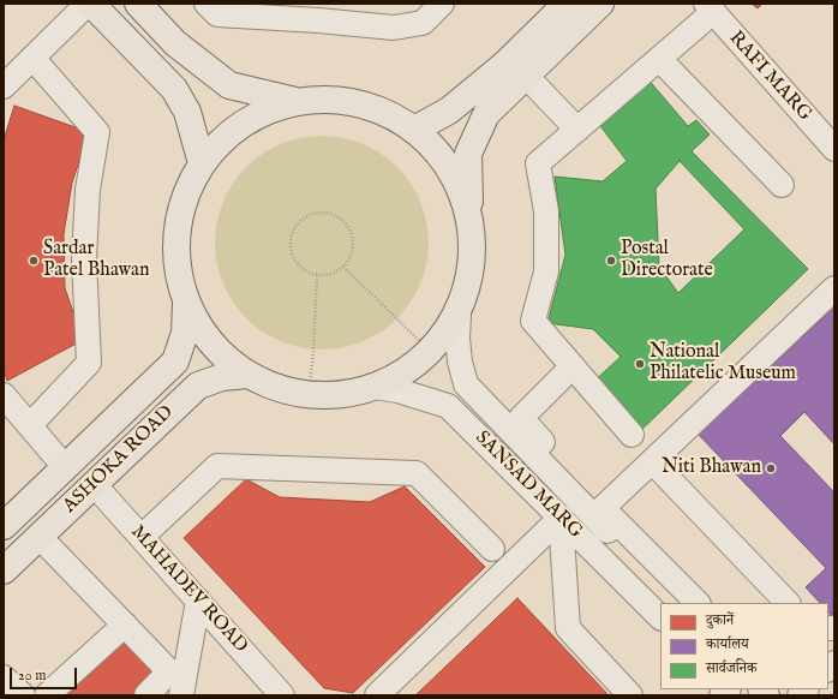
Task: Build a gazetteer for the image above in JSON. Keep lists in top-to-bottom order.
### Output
{
  "streets": {
    "main road": ["ASHOKA ROAD"],
    "street": ["RAFI MARG", "SANSAD MARG", "MAHADEV ROAD"]
  },
  "crossings": [
    ["ASHOKA ROAD", "MAHADEV ROAD"]
  ],
  "places": [
    "Sardar Patel Bhawan",
    "Postal Directorate",
    "National Philatelic Museum",
    "Niti Bhawan"
  ],
  "legend": ["दुकानें", "कार्यालय", "सार्वजनिक"],
  "scale_bar": "20 m"
}
